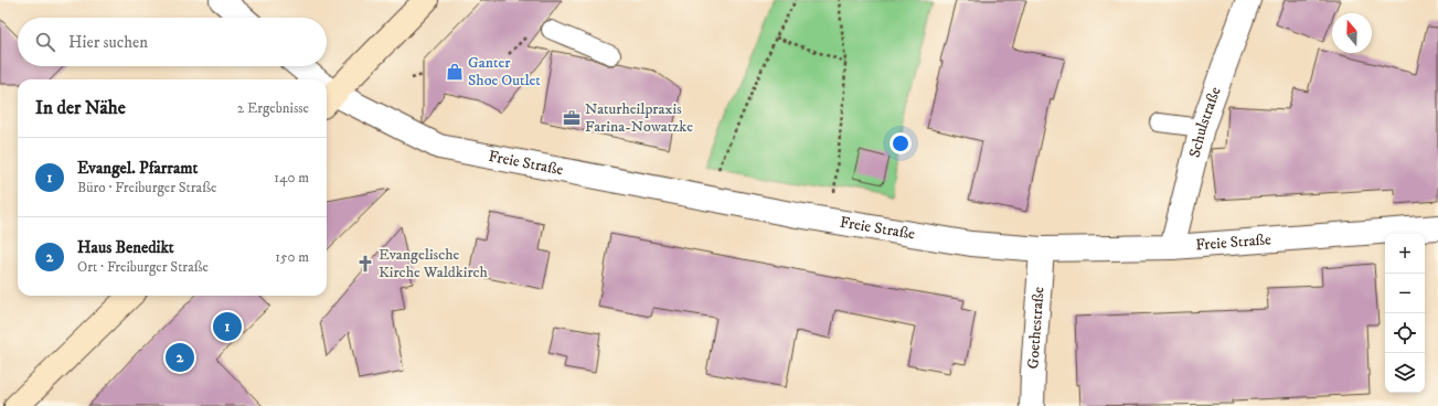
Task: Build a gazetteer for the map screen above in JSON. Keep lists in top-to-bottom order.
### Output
{
  "streets": {
    "street": ["Schulstraße", "Freie Straße", "Goethestraße"]
  },
  "crossings": [
    ["Schulstraße", "Freie Straße"],
    ["Freie Straße", "Goethestraße"]
  ],
  "places": {
    "shop": ["Ganter Shoe Outlet"],
    "office": ["Naturheilpraxis Farina-Nowatzke"],
    "church": ["Evangelische Kirche Waldkirch"]
  },
  "north": "top",
  "page": {
    "search": "Hier suchen",
    "heading": ["In der Nähe", "2 Ergebnisse"],
    "list": [
      {
        "mark": "1",
        "name": "Evangel. Pfarramt",
        "note": "Büro · Freiburger Straße",
        "value": "140 m"
      },
      {
        "mark": "2",
        "name": "Haus Benedikt",
        "note": "Ort · Freiburger Straße",
        "value": "150 m"
      }
    ],
    "map_buttons": ["+", "−"],
    "pins": ["1", "2"]
  }
}
